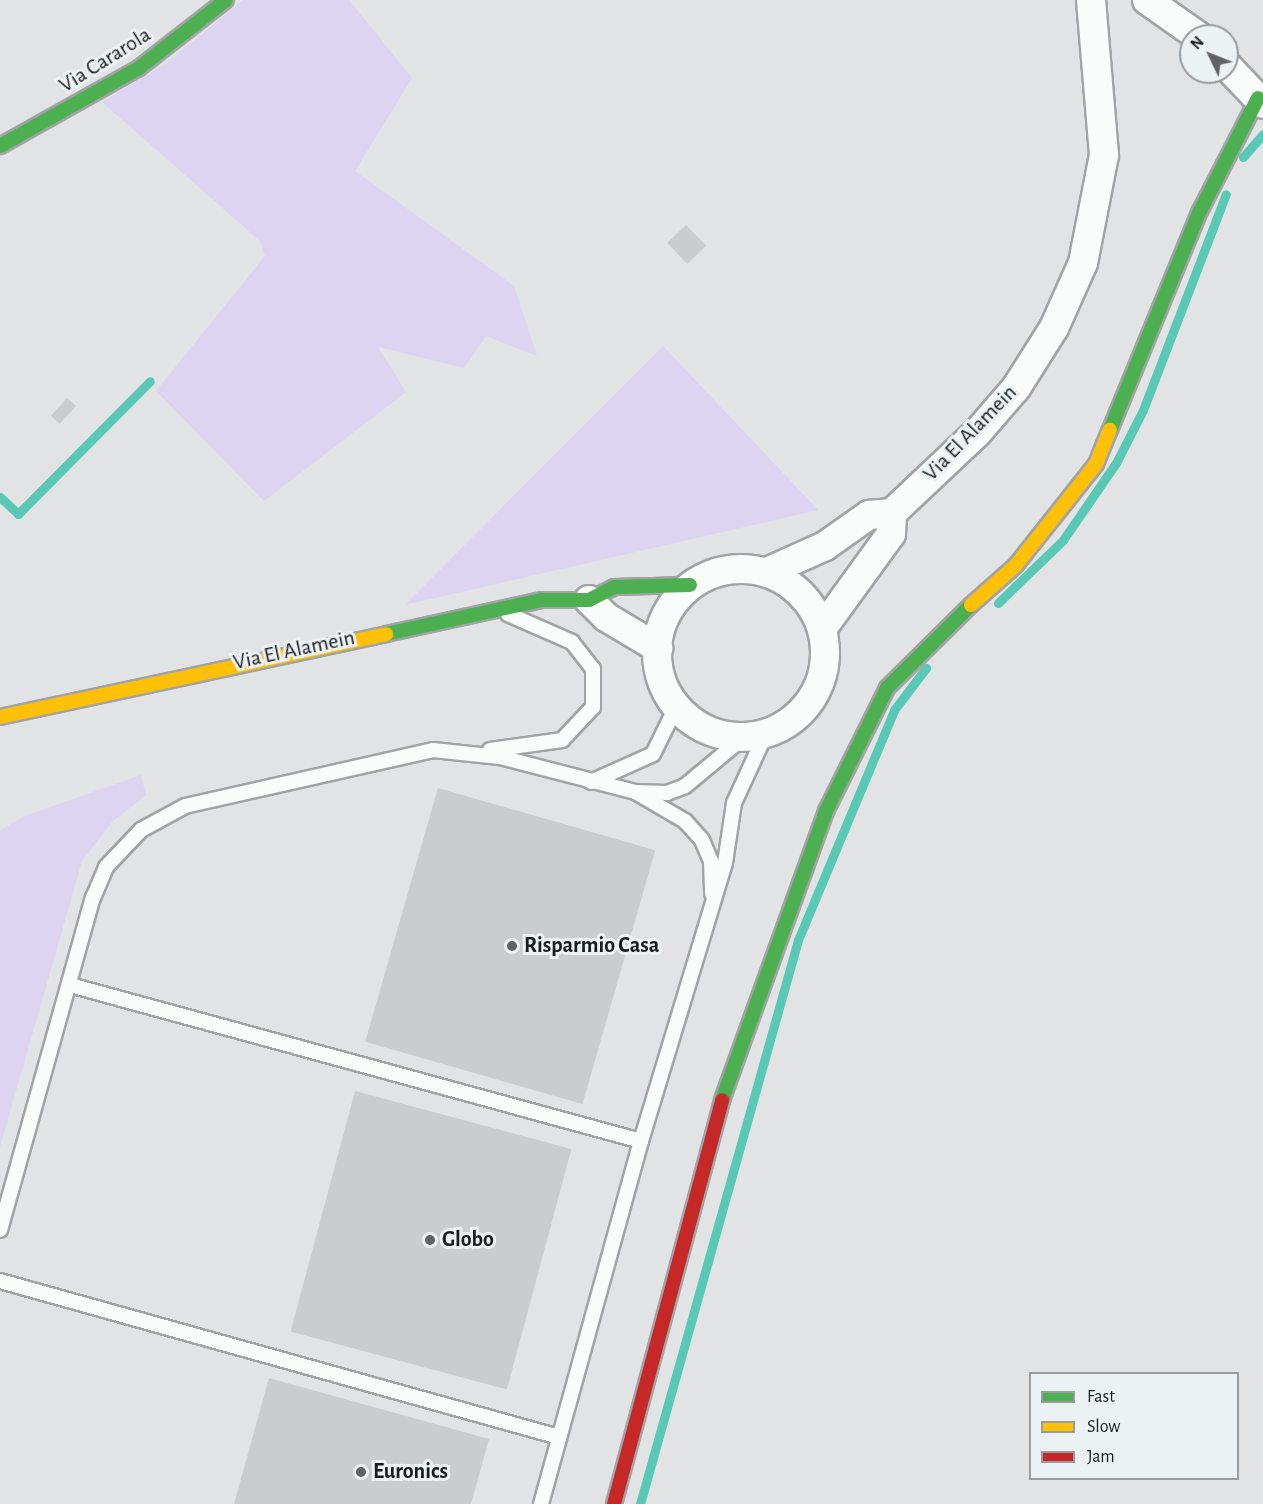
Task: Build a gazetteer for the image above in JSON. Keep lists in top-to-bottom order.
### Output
{
  "streets": {
    "street": ["Via Cararola", "Via El Alamein"]
  },
  "places": ["Risparmio Casa", "Globo", "Euronics"],
  "legend": ["Fast", "Slow", "Jam"],
  "north": "top left"
}
